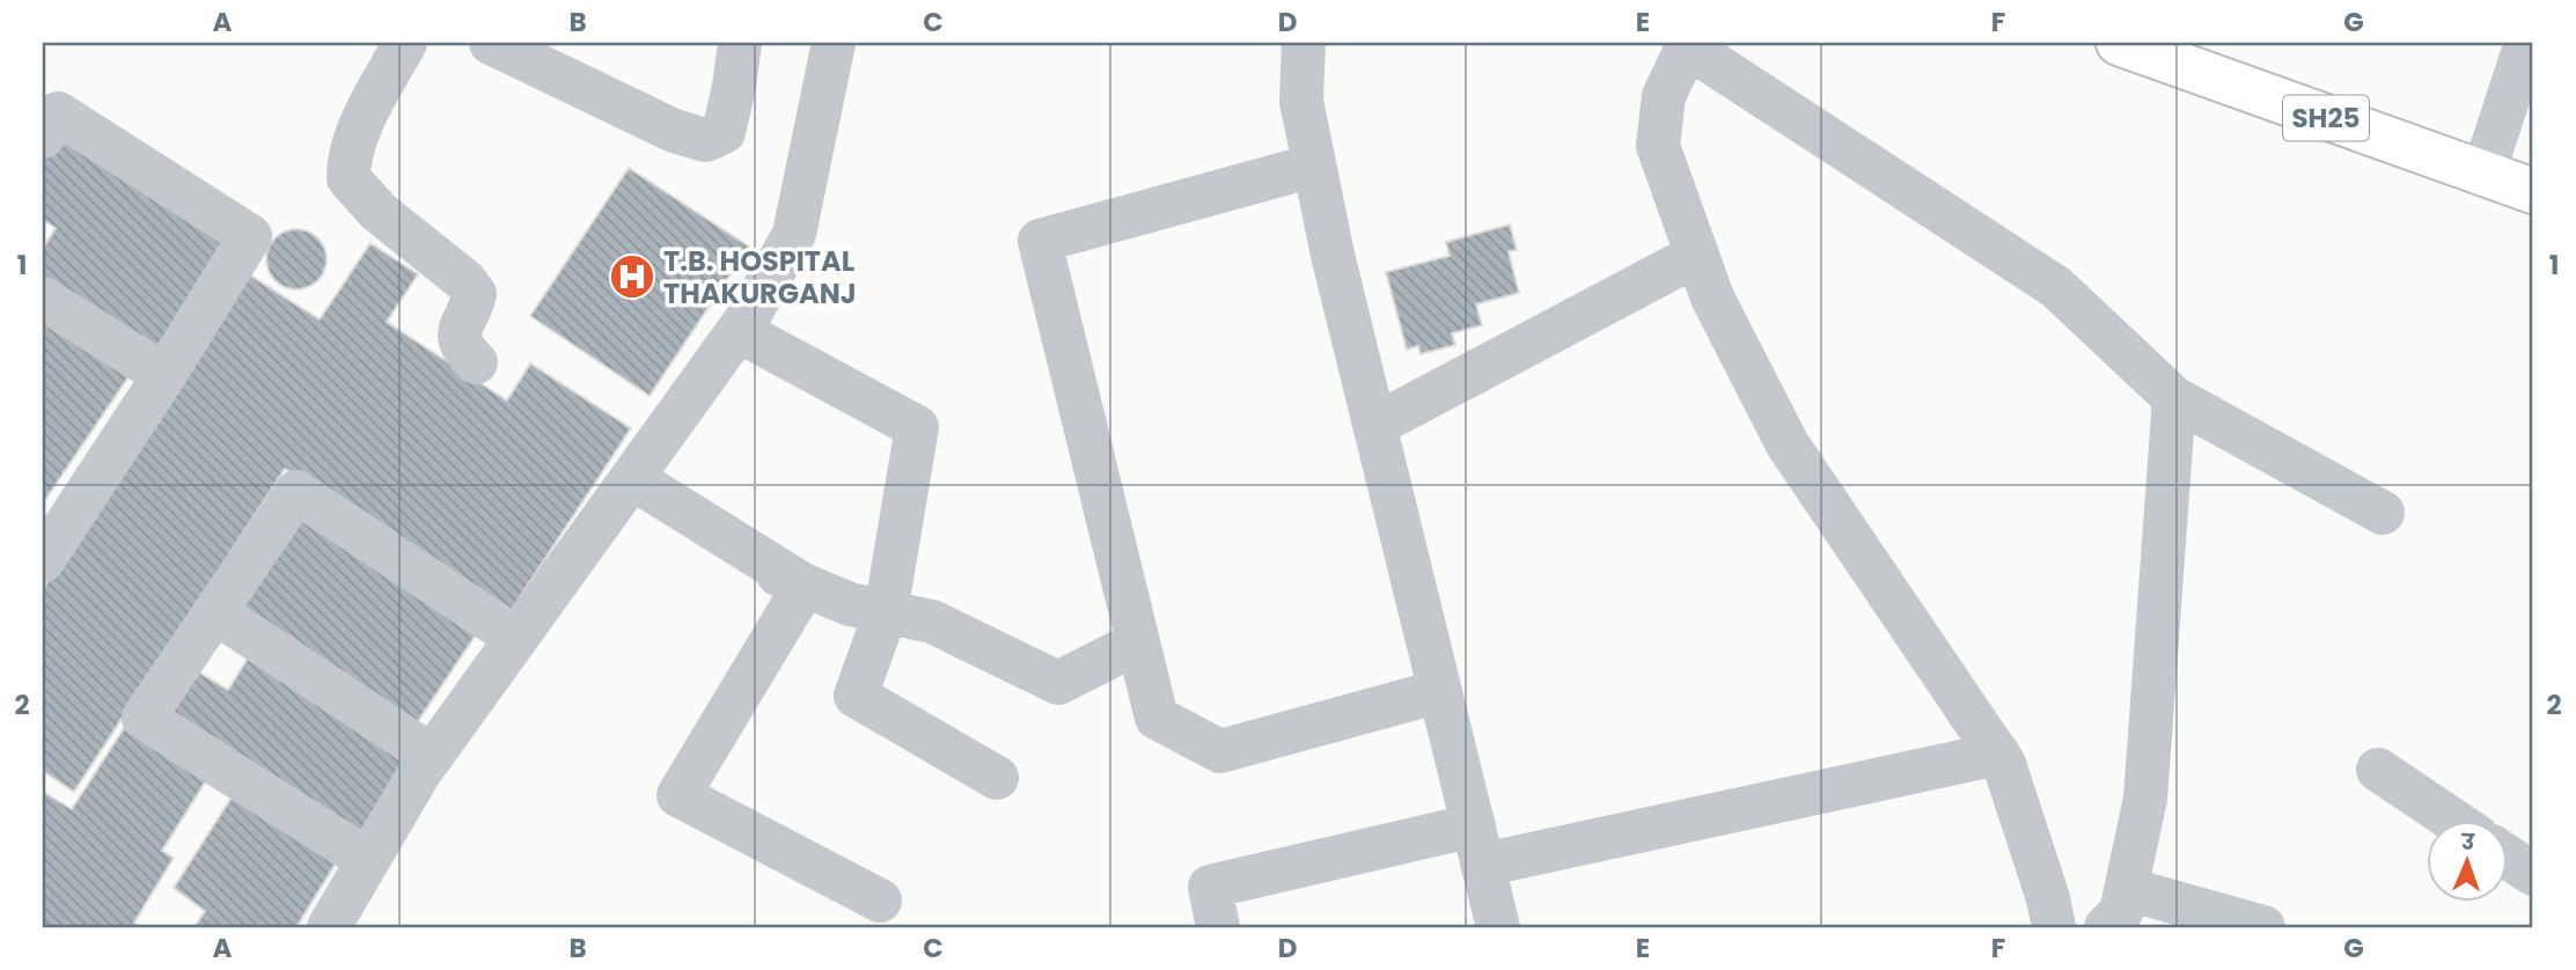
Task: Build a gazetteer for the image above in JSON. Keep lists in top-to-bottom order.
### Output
{
  "streets": {
    "main road": ["SH25"]
  },
  "places": {
    "hospital": ["T.B. HOSPITAL THAKURGANJ"]
  },
  "north": "top",
  "grid": {
    "columns": [
      "A",
      "B",
      "C",
      "D",
      "E",
      "F",
      "G"
    ],
    "rows": ["1", "2"]
  }
}
